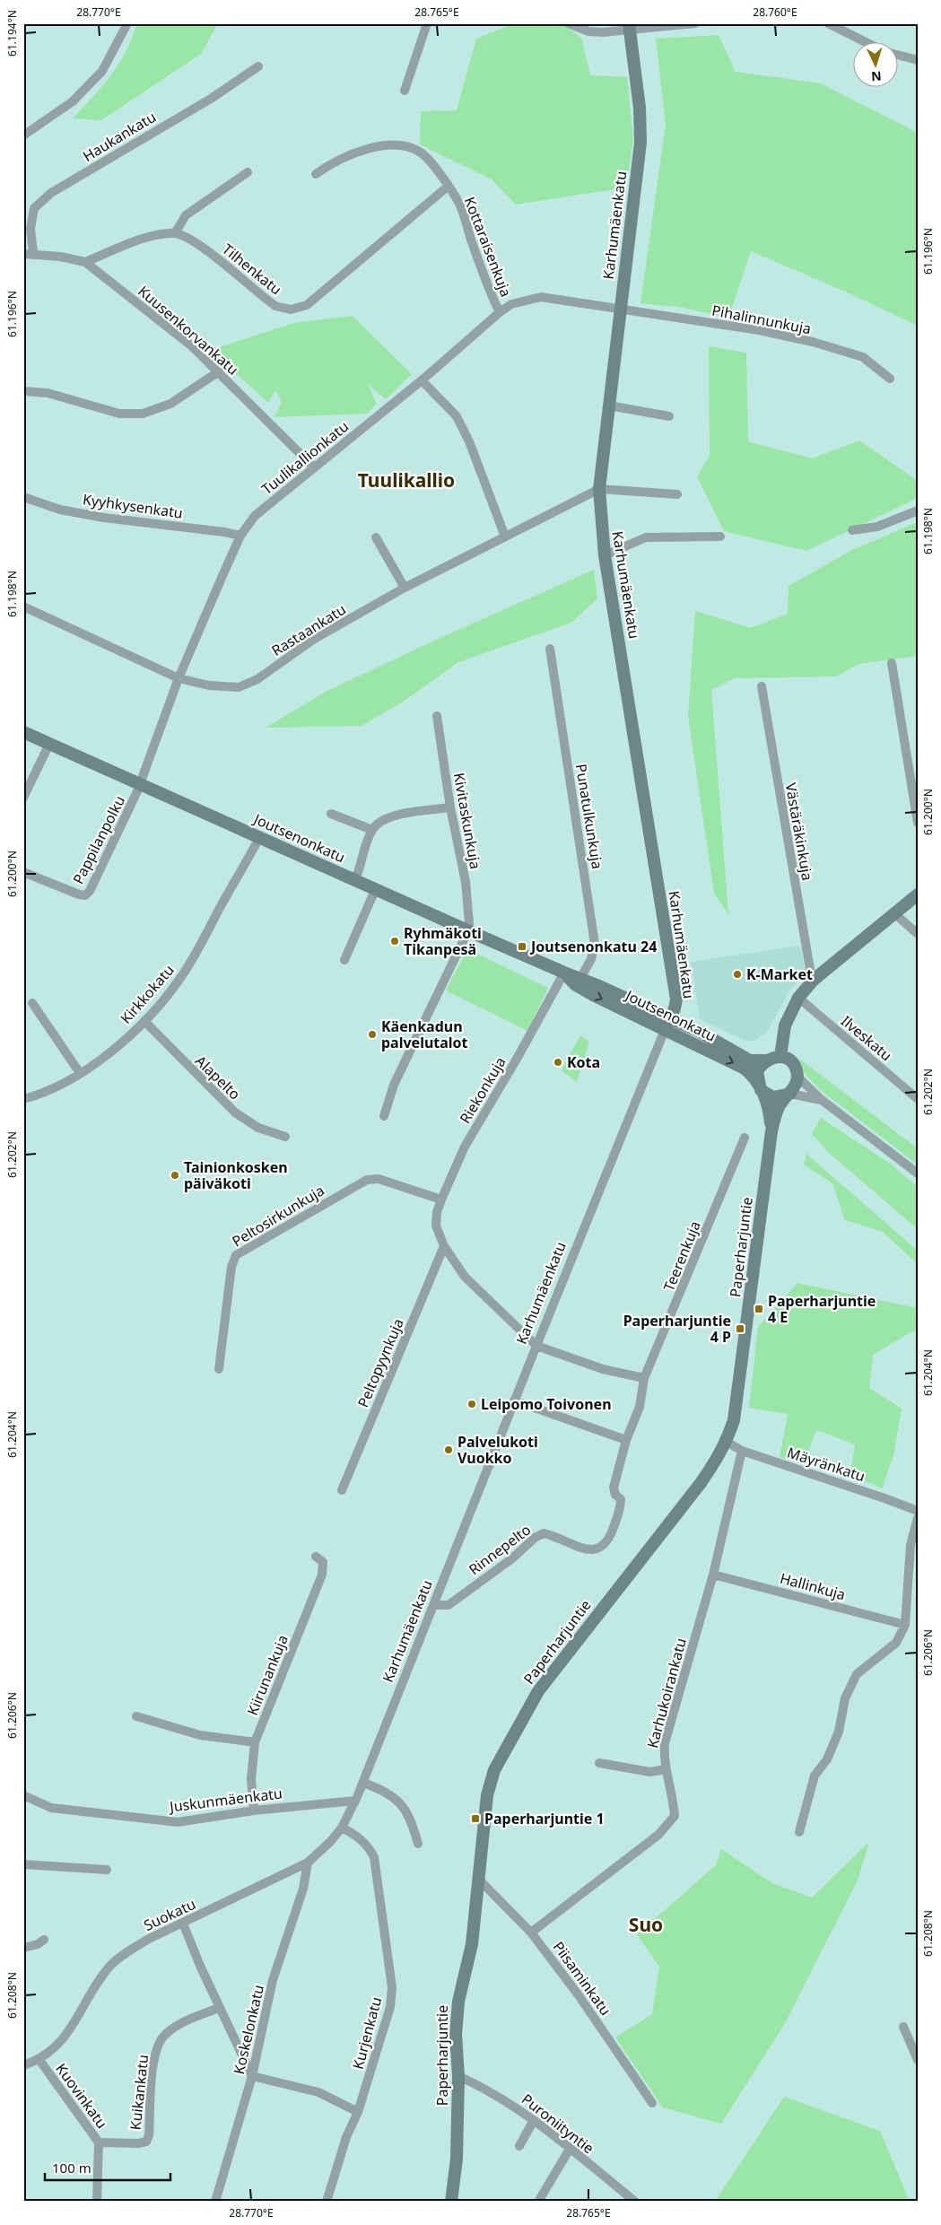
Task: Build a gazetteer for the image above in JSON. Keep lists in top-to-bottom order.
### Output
{
  "streets": {
    "street": [
      "Haukankatu",
      "Karhumäenkatu",
      "Kottaraisenkuja",
      "Tilhenkatu",
      "Pihalinnunkuja",
      "Kuusenkorvankatu",
      "Tuulikallionkatu",
      "Kyyhkysenkatu",
      "Rastaankatu",
      "Punatulkunkuja",
      "Kivitaskunkuja",
      "Västäräkinkuja",
      "Joutsenonkatu",
      "Pappilanpolku",
      "Kirkkokatu",
      "Ilveskatu",
      "Alapelto",
      "Riekonkuja",
      "Peltosirkunkuja",
      "Paperharjuntie",
      "Teerenkuja",
      "Peltopyynkuja",
      "Mäyränkatu",
      "Rinnepelto",
      "Hallinkuja",
      "Kiirunankuja",
      "Karhukoirankatu",
      "Juskunmäenkatu",
      "Suokatu",
      "Piisaminkatu",
      "Koskelonkatu",
      "Kurjenkatu",
      "Kuikankatu",
      "Kuovinkatu",
      "Puroniityntie"
    ]
  },
  "crossings": [
    ["Haukankatu", "Kuusenkorvankatu"],
    ["Karhumäenkatu", "Pihalinnunkuja"],
    ["Karhumäenkatu", "Tuulikallionkatu"],
    ["Karhumäenkatu", "Rastaankatu"],
    ["Karhumäenkatu", "Joutsenonkatu"],
    ["Karhumäenkatu", "Rinnepelto"],
    ["Karhumäenkatu", "Juskunmäenkatu"],
    ["Karhumäenkatu", "Suokatu"],
    ["Kottaraisenkuja", "Tilhenkatu"],
    ["Kottaraisenkuja", "Tuulikallionkatu"],
    ["Pihalinnunkuja", "Tuulikallionkatu"],
    ["Kuusenkorvankatu", "Tuulikallionkatu"],
    ["Tuulikallionkatu", "Kyyhkysenkatu"],
    ["Tuulikallionkatu", "Rastaankatu"],
    ["Tuulikallionkatu", "Joutsenonkatu"],
    ["Tuulikallionkatu", "Pappilanpolku"],
    ["Punatulkunkuja", "Joutsenonkatu"],
    ["Kivitaskunkuja", "Joutsenonkatu"],
    ["Joutsenonkatu", "Pappilanpolku"],
    ["Joutsenonkatu", "Kirkkokatu"],
    ["Joutsenonkatu", "Riekonkuja"],
    ["Joutsenonkatu", "Paperharjuntie"],
    ["Kirkkokatu", "Alapelto"],
    ["Riekonkuja", "Peltosirkunkuja"],
    ["Riekonkuja", "Peltopyynkuja"],
    ["Paperharjuntie", "Mäyränkatu"],
    ["Paperharjuntie", "Piisaminkatu"],
    ["Paperharjuntie", "Puroniityntie"],
    ["Teerenkuja", "Rinnepelto"],
    ["Mäyränkatu", "Karhukoirankatu"],
    ["Hallinkuja", "Karhukoirankatu"],
    ["Kiirunankuja", "Juskunmäenkatu"],
    ["Karhukoirankatu", "Piisaminkatu"],
    ["Suokatu", "Koskelonkatu"],
    ["Suokatu", "Kurjenkatu"],
    ["Suokatu", "Kuovinkatu"],
    ["Kuikankatu", "Kuovinkatu"]
  ],
  "districts": ["Tuulikallio", "Suo"],
  "places": {
    "other": [
      "Ryhmäkoti Tikanpesä",
      "K-Market",
      "Käenkadun palvelutalot",
      "Kota",
      "Tainionkosken päiväkoti",
      "Leipomo Toivonen",
      "Palvelukoti Vuokko"
    ],
    "transit": [
      "Joutsenonkatu 24",
      "Paperharjuntie 4 E",
      "Paperharjuntie 4 P",
      "Paperharjuntie 1"
    ]
  },
  "scale_bar": "100 m",
  "north": "bottom",
  "coordinates": [
    "28.770°E",
    "28.765°E",
    "28.760°E",
    "61.194°N",
    "61.196°N",
    "61.198°N",
    "61.200°N",
    "61.202°N",
    "61.204°N",
    "61.206°N",
    "61.208°N"
  ]
}
